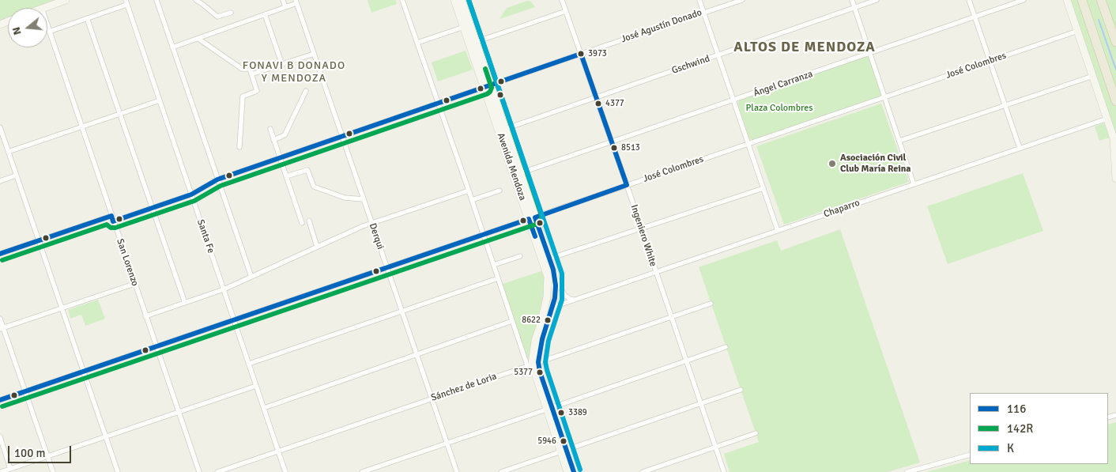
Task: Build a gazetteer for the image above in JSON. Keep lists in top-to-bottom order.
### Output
{
  "streets": {
    "main road": ["Avenida Mendoza"],
    "street": [
      "José Agustín Donado",
      "Gschwind",
      "José Colombres",
      "Ángel Carranza",
      "Chaparro",
      "Ingeniero White",
      "Santa Fe",
      "Derqui",
      "San Lorenzo",
      "Sánchez de Loria"
    ]
  },
  "crossings": [
    ["José Agustín Donado", "Avenida Mendoza"],
    ["José Agustín Donado", "Ingeniero White"],
    ["José Agustín Donado", "Santa Fe"],
    ["José Agustín Donado", "Derqui"],
    ["José Agustín Donado", "San Lorenzo"],
    ["Gschwind", "Avenida Mendoza"],
    ["Gschwind", "Ingeniero White"],
    ["José Colombres", "Avenida Mendoza"],
    ["José Colombres", "Ingeniero White"],
    ["José Colombres", "Santa Fe"],
    ["José Colombres", "Derqui"],
    ["José Colombres", "San Lorenzo"],
    ["Ángel Carranza", "Avenida Mendoza"],
    ["Ángel Carranza", "Ingeniero White"],
    ["Avenida Mendoza", "Chaparro"],
    ["Avenida Mendoza", "Sánchez de Loria"],
    ["Chaparro", "Ingeniero White"],
    ["Ingeniero White", "Sánchez de Loria"],
    ["Santa Fe", "Sánchez de Loria"],
    ["Derqui", "Sánchez de Loria"]
  ],
  "districts": ["ALTOS DE MENDOZA", "FONAVI B DONADO Y MENDOZA"],
  "parks": ["Plaza Colombres"],
  "places": [
    "3973",
    "4377",
    "8513",
    "Asociación Civil Club María Reina",
    "8622",
    "5377",
    "3389",
    "5946"
  ],
  "lines": ["transit line 142R", "transit line K", "transit line 116"],
  "legend": ["116", "142R", "K"],
  "scale_bar": "100 m",
  "north": "left"
}
